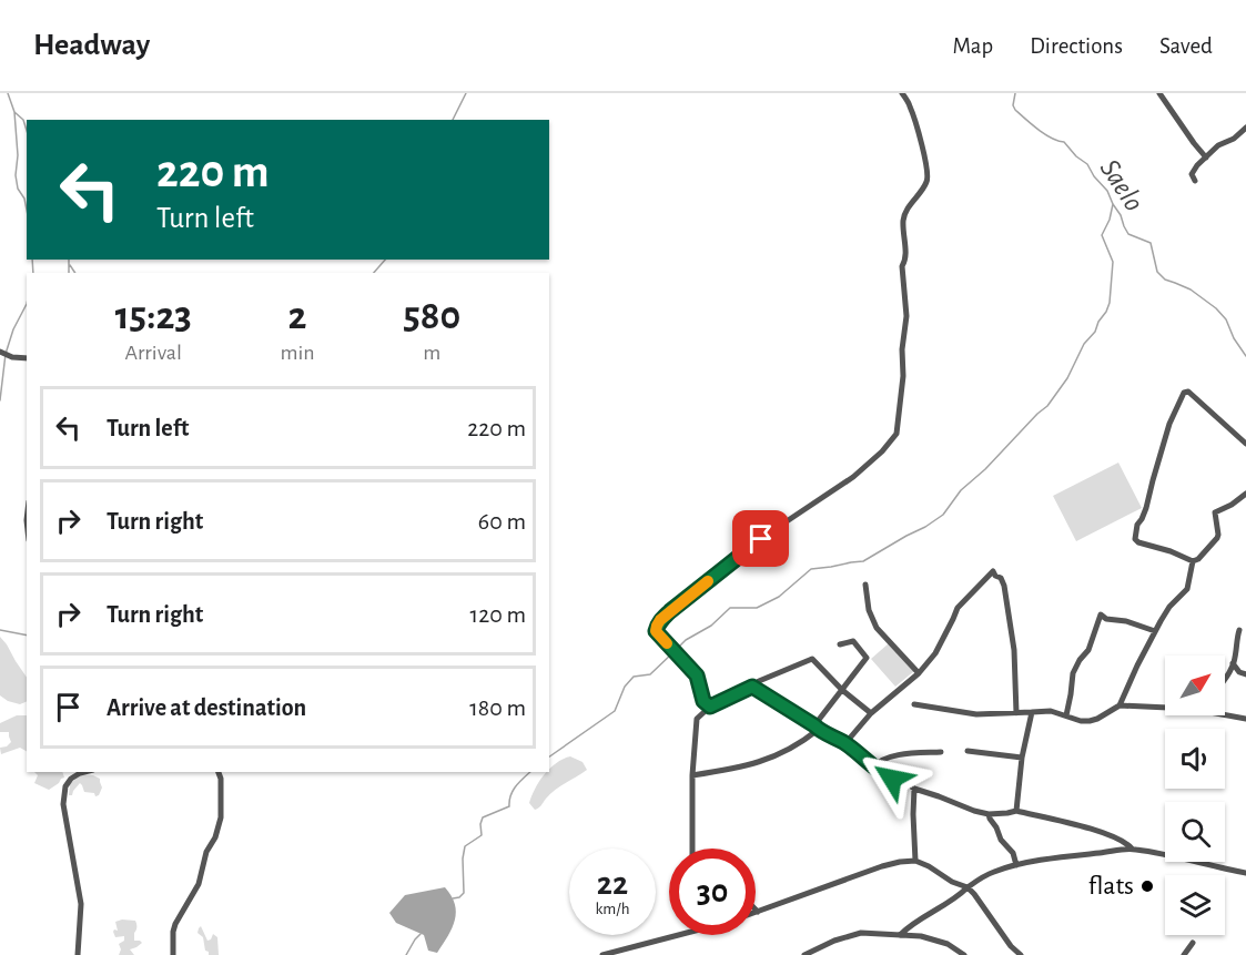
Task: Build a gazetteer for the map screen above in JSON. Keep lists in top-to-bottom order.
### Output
{
  "water": ["Saelo"],
  "places": ["flats"],
  "north": "top right",
  "page": {
    "header": "Headway",
    "nav": ["Map", "Directions", "Saved"],
    "turn": ["220 m", "Turn left"],
    "eta": [
      "15:23",
      "Arrival",
      "2",
      "min",
      "580",
      "m"
    ],
    "list": [
      {
        "name": "Turn left",
        "value": "220 m"
      },
      {
        "name": "Turn right",
        "value": "60 m"
      },
      {
        "name": "Turn right",
        "value": "120 m"
      },
      {
        "name": "Arrive at destination",
        "value": "180 m"
      }
    ],
    "speed": "22 km/h",
    "limit": "30"
  }
}
